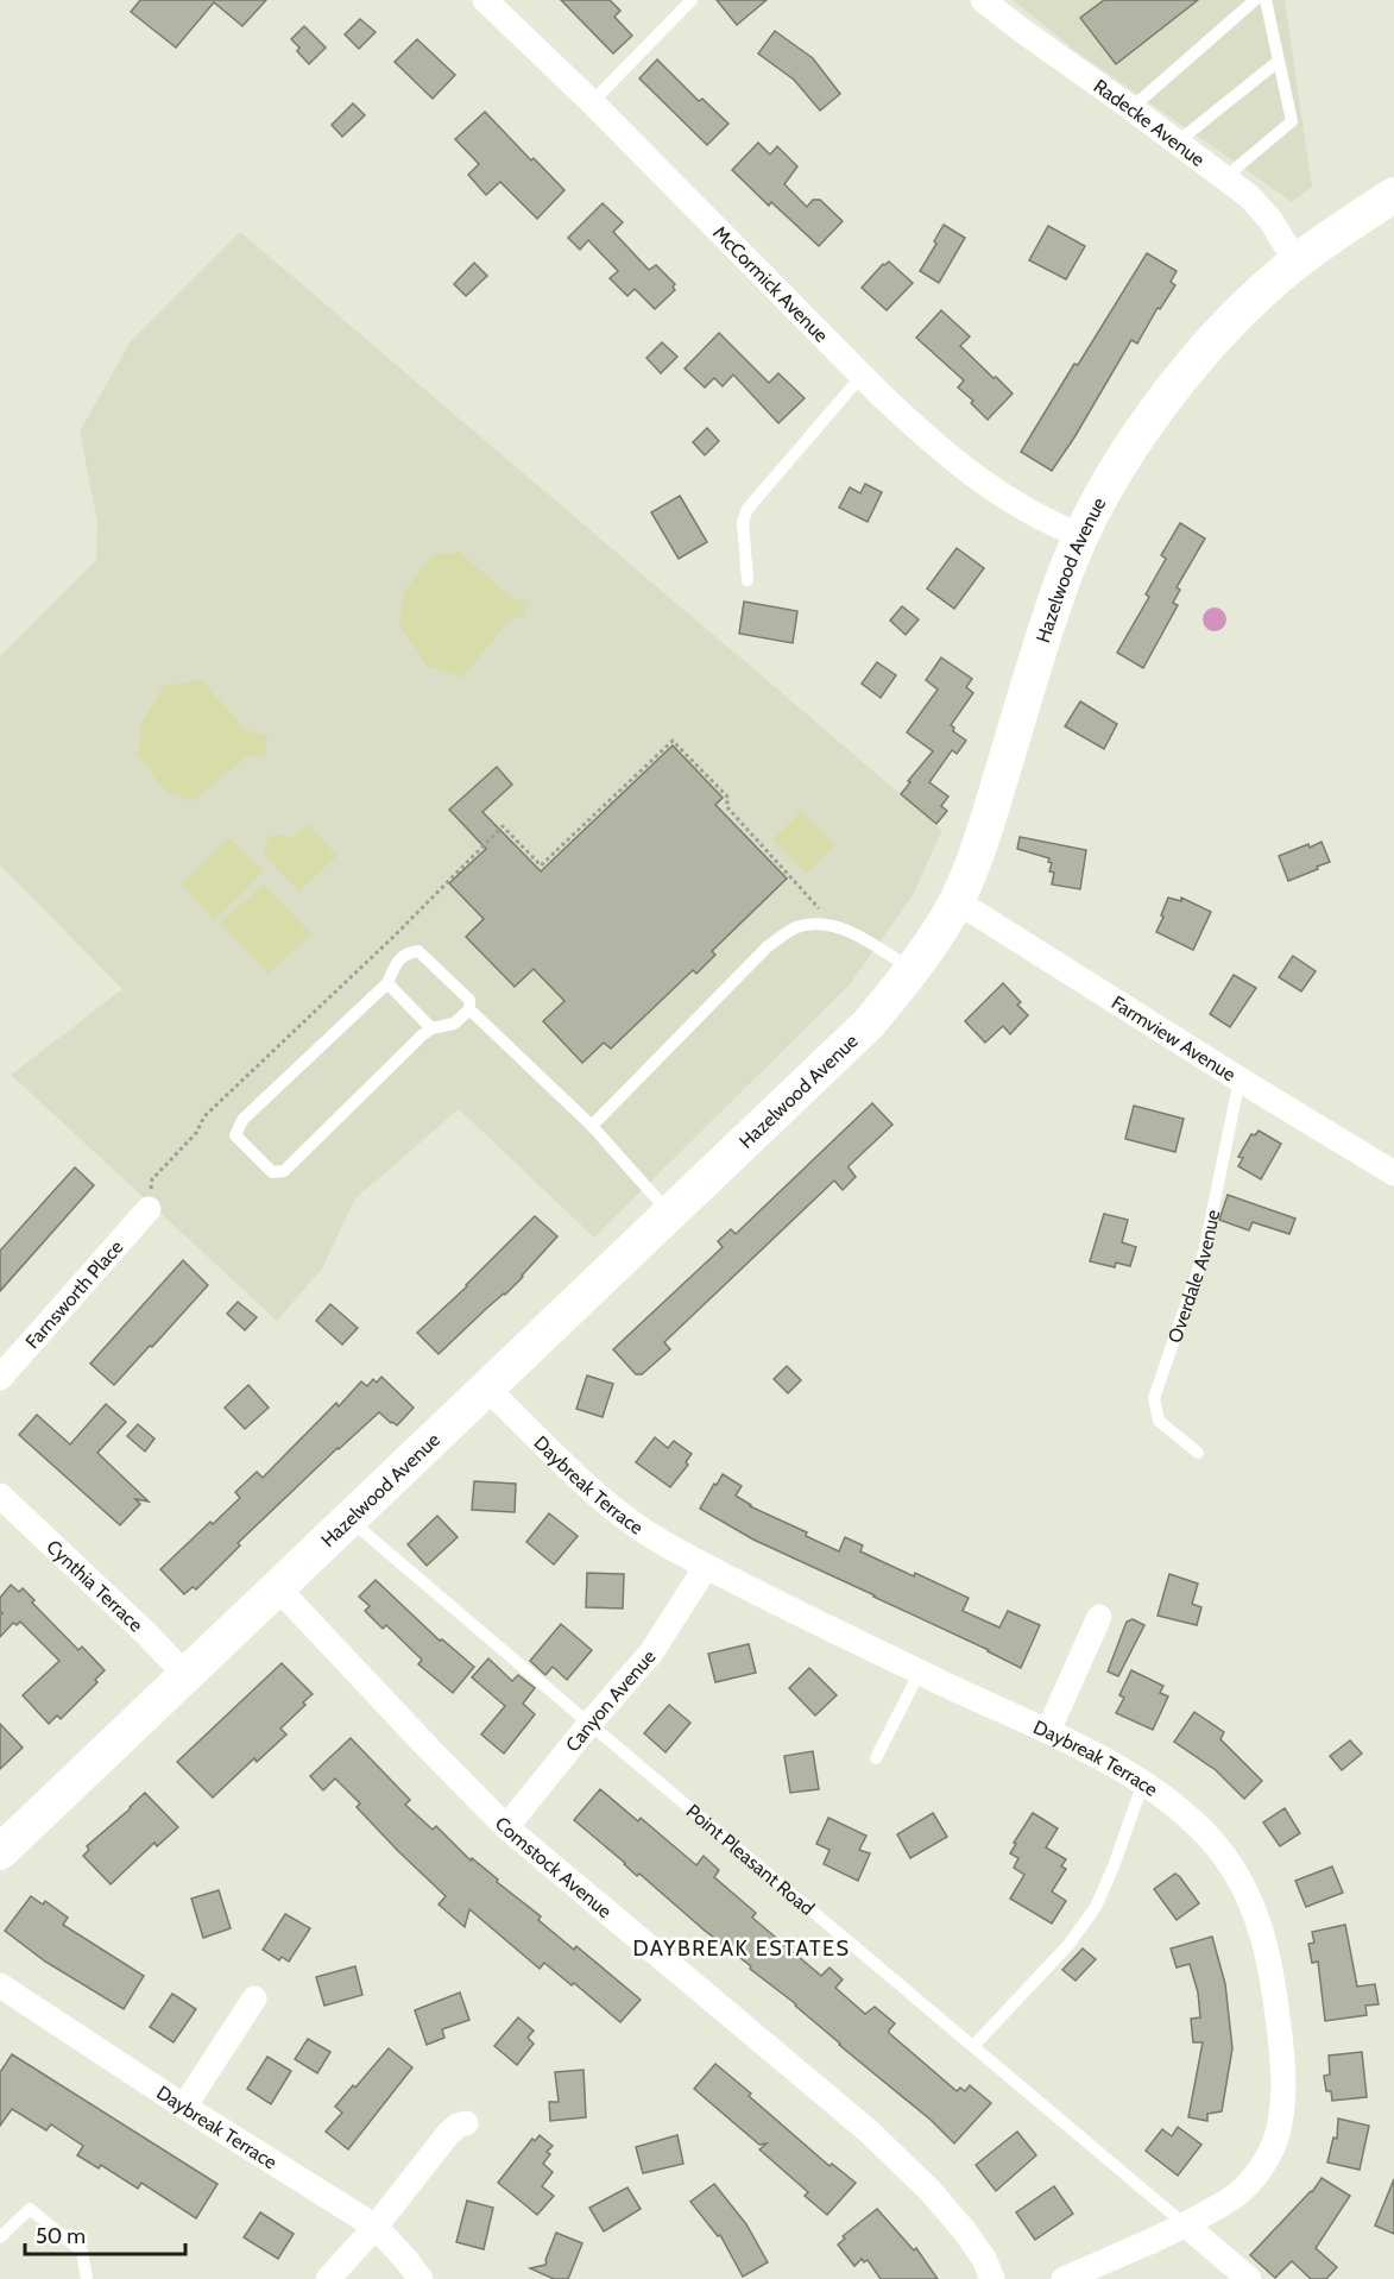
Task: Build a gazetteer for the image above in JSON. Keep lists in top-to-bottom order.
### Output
{
  "streets": {
    "street": [
      "Radecke Avenue",
      "McCormick Avenue",
      "Hazelwood Avenue",
      "Farmview Avenue",
      "Farnsworth Place",
      "Daybreak Terrace",
      "Cynthia Terrace",
      "Canyon Avenue",
      "Point Pleasant Road",
      "Comstock Avenue"
    ],
    "lane": ["Overdale Avenue"]
  },
  "crossings": [
    ["Radecke Avenue", "Hazelwood Avenue"],
    ["McCormick Avenue", "Hazelwood Avenue"],
    ["Hazelwood Avenue", "Farmview Avenue"],
    ["Hazelwood Avenue", "Daybreak Terrace"],
    ["Hazelwood Avenue", "Cynthia Terrace"],
    ["Hazelwood Avenue", "Point Pleasant Road"],
    ["Hazelwood Avenue", "Comstock Avenue"],
    ["Farmview Avenue", "Overdale Avenue"],
    ["Daybreak Terrace", "Canyon Avenue"],
    ["Daybreak Terrace", "Point Pleasant Road"],
    ["Canyon Avenue", "Point Pleasant Road"],
    ["Canyon Avenue", "Comstock Avenue"]
  ],
  "districts": ["DAYBREAK ESTATES"],
  "scale_bar": "50 m"
}
